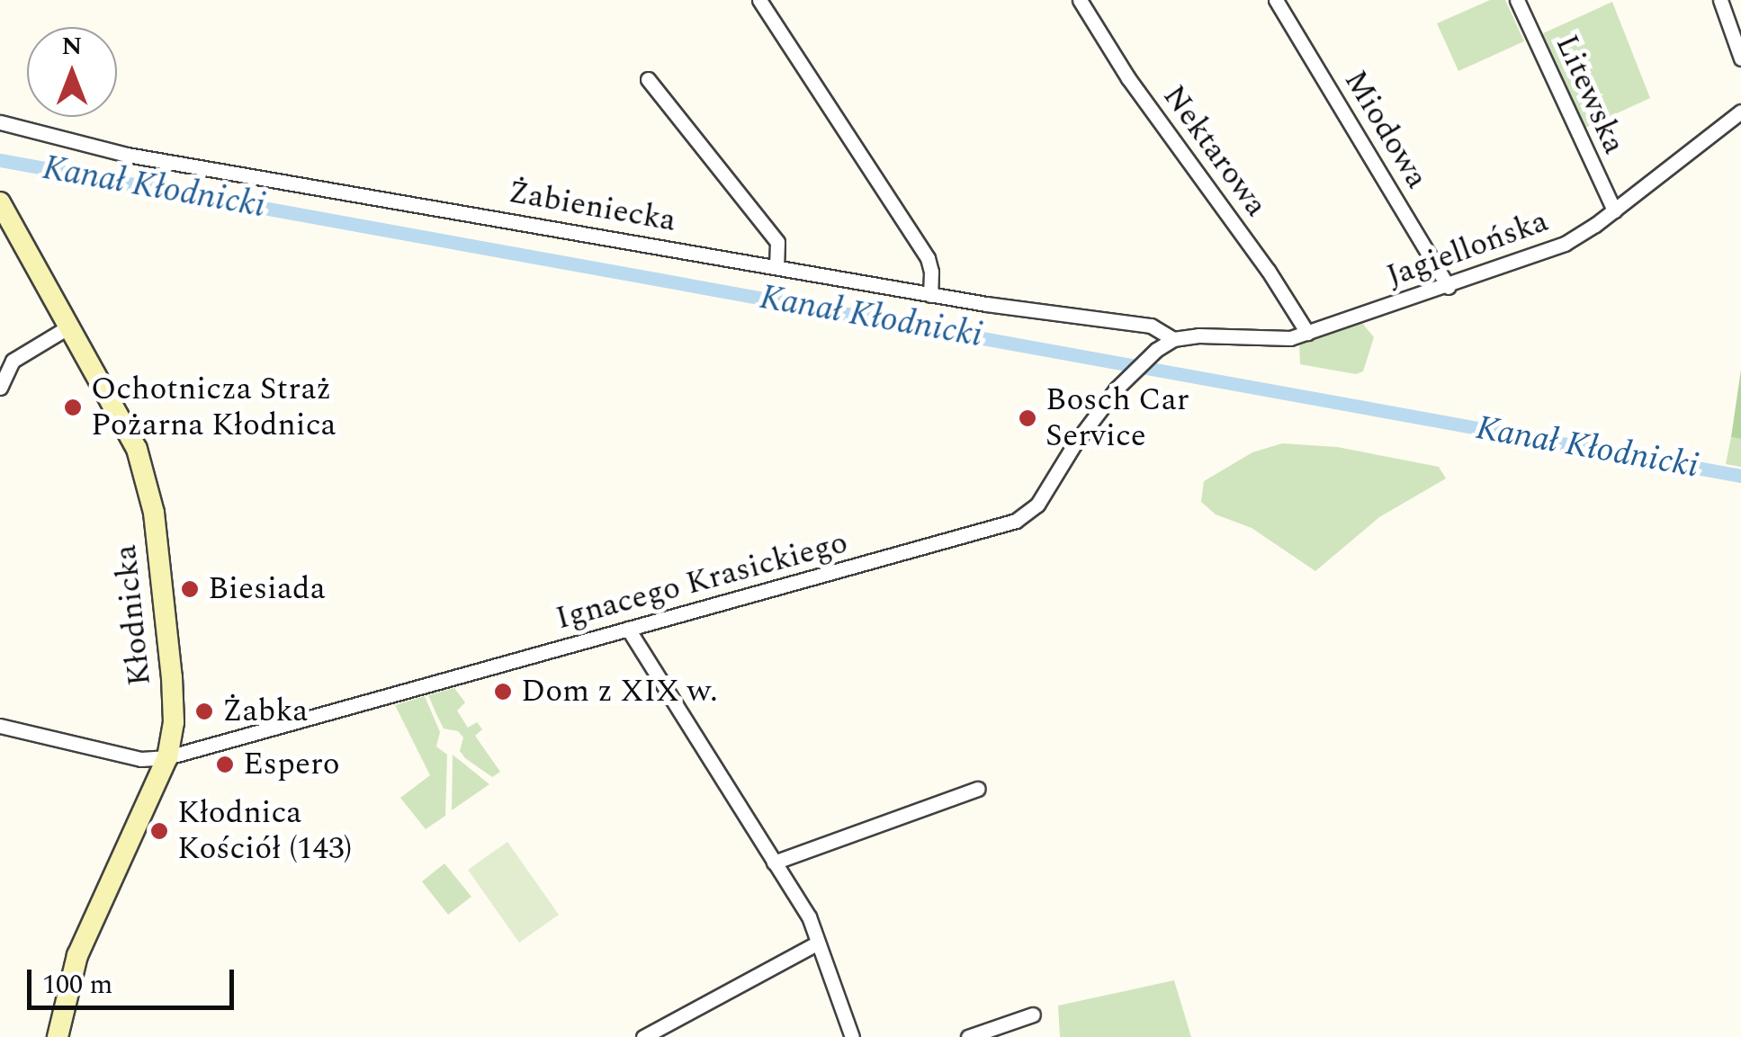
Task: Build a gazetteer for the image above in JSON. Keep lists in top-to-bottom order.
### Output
{
  "streets": {
    "main road": ["Kłodnicka"],
    "street": [
      "Litewska",
      "Miodowa",
      "Nektarowa",
      "Żabieniecka",
      "Jagiellońska",
      "Ignacego Krasickiego"
    ]
  },
  "crossings": [
    ["Litewska", "Jagiellońska"],
    ["Miodowa", "Jagiellońska"],
    ["Nektarowa", "Jagiellońska"],
    ["Żabieniecka", "Jagiellońska"],
    ["Żabieniecka", "Ignacego Krasickiego"],
    ["Jagiellońska", "Ignacego Krasickiego"],
    ["Ignacego Krasickiego", "Kłodnicka"]
  ],
  "water": ["Kanał Kłodnicki"],
  "places": [
    "Ochotnicza Straż Pożarna Kłodnica",
    "Bosch Car Service",
    "Biesiada",
    "Dom z XIX w.",
    "Żabka",
    "Espero",
    "Kłodnica Kościół (143)"
  ],
  "scale_bar": "100 m",
  "north": "top"
}
